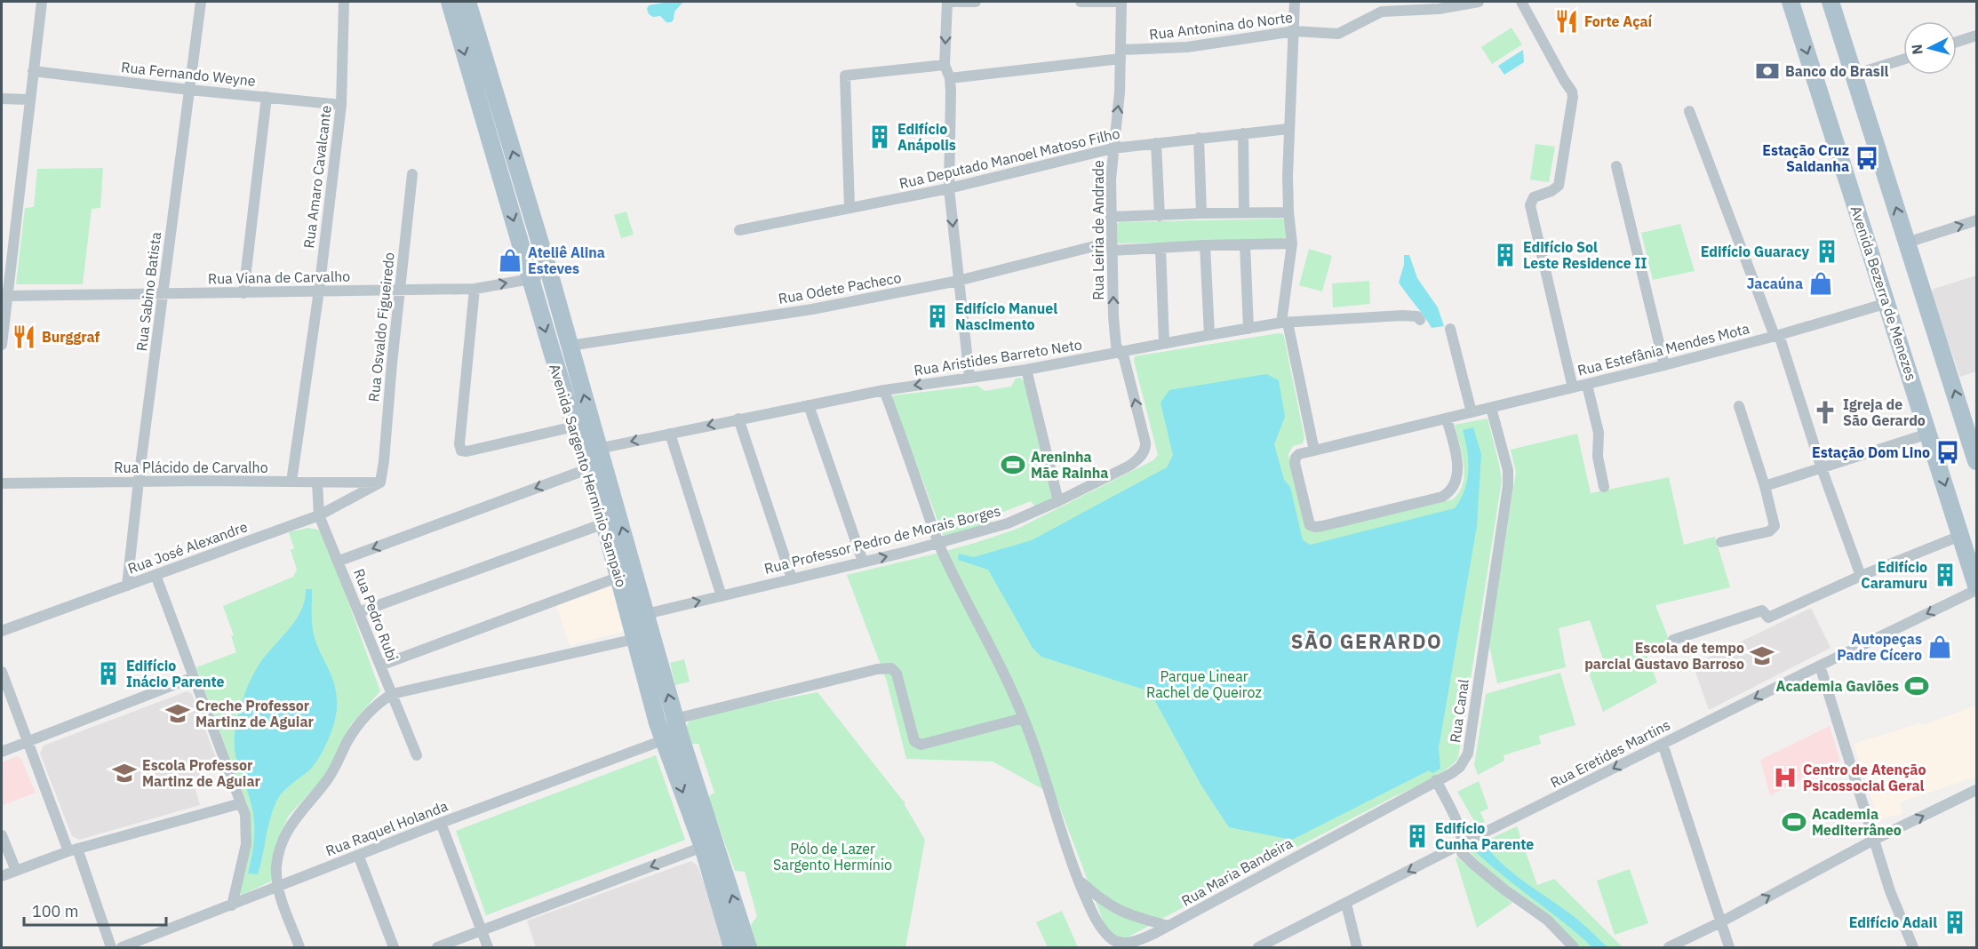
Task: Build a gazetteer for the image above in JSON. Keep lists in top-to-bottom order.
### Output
{
  "streets": {
    "main road": ["Avenida Bezerra de Menezes", "Avenida Sargento Hermínio Sampaio"],
    "street": [
      "Rua Antonina do Norte",
      "Rua Fernando Weyne",
      "Rua Deputado Manoel Matoso Filho",
      "Rua Amaro Cavalcante",
      "Rua Leiria de Andrade",
      "Rua Viana de Carvalho",
      "Rua Odete Pacheco",
      "Rua Sabino Batista",
      "Rua Osvaldo Figueiredo",
      "Rua Estefânia Mendes Mota",
      "Rua Aristides Barreto Neto",
      "Rua Plácido de Carvalho",
      "Rua Professor Pedro de Morais Borges",
      "Rua José Alexandre",
      "Rua Pedro Rubi",
      "Rua Canal",
      "Rua Eretides Martins",
      "Rua Raquel Holanda",
      "Rua Maria Bandeira"
    ]
  },
  "crossings": [
    ["Rua Antonina do Norte", "Rua Leiria de Andrade"],
    ["Rua Fernando Weyne", "Rua Amaro Cavalcante"],
    ["Rua Fernando Weyne", "Rua Sabino Batista"],
    ["Rua Deputado Manoel Matoso Filho", "Rua Leiria de Andrade"],
    ["Rua Amaro Cavalcante", "Rua Viana de Carvalho"],
    ["Rua Amaro Cavalcante", "Rua Plácido de Carvalho"],
    ["Rua Leiria de Andrade", "Rua Odete Pacheco"],
    ["Rua Leiria de Andrade", "Rua Aristides Barreto Neto"],
    ["Rua Leiria de Andrade", "Rua Professor Pedro de Morais Borges"],
    ["Rua Viana de Carvalho", "Rua Sabino Batista"],
    ["Rua Viana de Carvalho", "Rua Osvaldo Figueiredo"],
    ["Rua Viana de Carvalho", "Avenida Sargento Hermínio Sampaio"],
    ["Rua Odete Pacheco", "Avenida Sargento Hermínio Sampaio"],
    ["Rua Sabino Batista", "Rua Plácido de Carvalho"],
    ["Rua Sabino Batista", "Rua José Alexandre"],
    ["Avenida Bezerra de Menezes", "Rua Estefânia Mendes Mota"],
    ["Rua Osvaldo Figueiredo", "Rua Plácido de Carvalho"],
    ["Rua Osvaldo Figueiredo", "Rua José Alexandre"],
    ["Rua Estefânia Mendes Mota", "Rua Canal"],
    ["Rua Aristides Barreto Neto", "Avenida Sargento Hermínio Sampaio"],
    ["Rua Aristides Barreto Neto", "Rua Maria Bandeira"],
    ["Rua Plácido de Carvalho", "Rua José Alexandre"],
    ["Rua Plácido de Carvalho", "Rua Pedro Rubi"],
    ["Avenida Sargento Hermínio Sampaio", "Rua Professor Pedro de Morais Borges"],
    ["Avenida Sargento Hermínio Sampaio", "Rua Raquel Holanda"],
    ["Rua Professor Pedro de Morais Borges", "Rua Maria Bandeira"],
    ["Rua José Alexandre", "Rua Pedro Rubi"],
    ["Rua Canal", "Rua Maria Bandeira"]
  ],
  "districts": ["SÃO GERARDO"],
  "parks": ["Parque Linear Rachel de Queiroz", "Pólo de Lazer Sargento Hermínio"],
  "places": {
    "restaurant": ["Forte Açaí", "Burggraf"],
    "bank": ["Banco do Brasil"],
    "building": [
      "Edifício Anápolis",
      "Edifício Guaracy",
      "Edifício Sol Leste Residence II",
      "Edifício Manuel Nascimento",
      "Edifício Caramuru",
      "Edifício Inácio Parente",
      "Edifício Cunha Parente",
      "Edifício Adail"
    ],
    "bus stop": ["Estação Cruz Saldanha", "Estação Dom Lino"],
    "shop": ["Ateliê Alina Esteves", "Jacaúna", "Autopeças Padre Cícero"],
    "church": ["Igreja de São Gerardo"],
    "sports": ["Areninha Mãe Rainha", "Academia Gaviões", "Academia Mediterrâneo"],
    "school or university": ["Escola de tempo parcial Gustavo Barroso", "Creche Professor Martinz de Aguiar", "Escola Professor Martinz de Aguiar"],
    "hospital": ["Centro de Atenção Psicossocial Geral"]
  },
  "scale_bar": "100 m",
  "north": "left"
}
